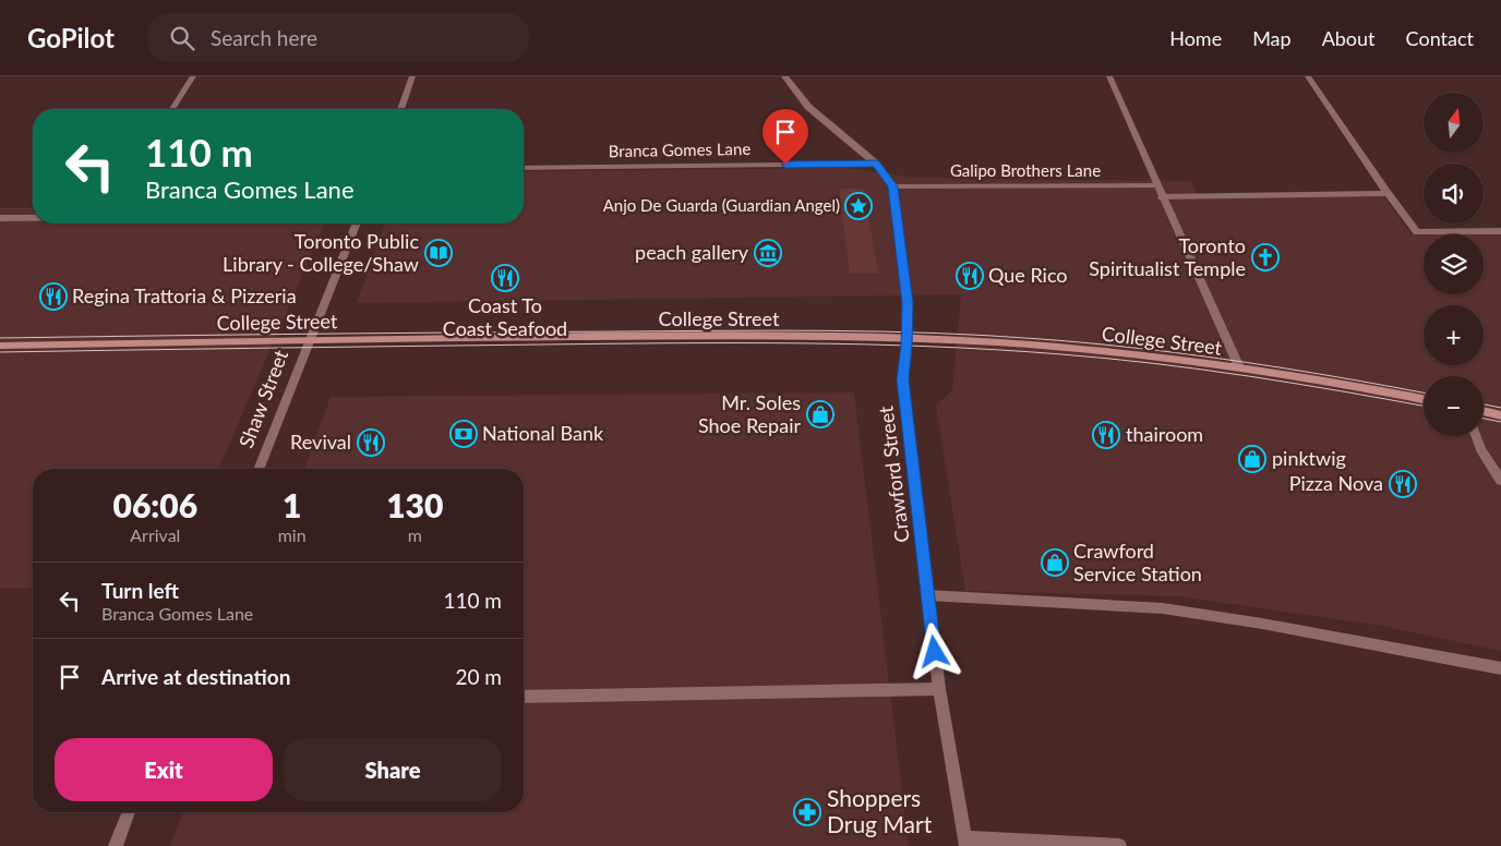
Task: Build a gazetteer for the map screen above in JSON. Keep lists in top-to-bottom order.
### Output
{
  "streets": {
    "main road": ["College Street"],
    "street": [
      "Branca Gomes Lane",
      "Galipo Brothers Lane",
      "Shaw Street",
      "Crawford Street"
    ]
  },
  "crossings": [
    ["Branca Gomes Lane", "Crawford Street"],
    ["Galipo Brothers Lane", "Crawford Street"],
    ["College Street", "Shaw Street"],
    ["College Street", "Crawford Street"]
  ],
  "places": {
    "place": ["Anjo De Guarda (Guardian Angel)"],
    "library": ["Toronto Public Library - College/Shaw"],
    "museum": ["peach gallery"],
    "church": ["Toronto Spiritualist Temple"],
    "restaurant": [
      "Que Rico",
      "Coast To Coast Seafood",
      "Regina Trattoria & Pizzeria",
      "thairoom",
      "Revival",
      "Pizza Nova"
    ],
    "shop": ["Mr. Soles Shoe Repair", "pinktwig", "Crawford Service Station"],
    "bank": ["National Bank"],
    "pharmacy": ["Shoppers Drug Mart"]
  },
  "north": "top",
  "page": {
    "header": "GoPilot",
    "search": "Search here",
    "nav": [
      "Home",
      "Map",
      "About",
      "Contact"
    ],
    "map_buttons": ["+", "−"],
    "turn": ["110 m", "Branca Gomes Lane"],
    "eta": [
      "06:06",
      "Arrival",
      "1",
      "min",
      "130",
      "m"
    ],
    "list": [
      {
        "name": "Turn left",
        "note": "Branca Gomes Lane",
        "value": "110 m"
      },
      {
        "name": "Arrive at destination",
        "value": "20 m"
      }
    ],
    "buttons": ["Exit", "Share"]
  }
}
